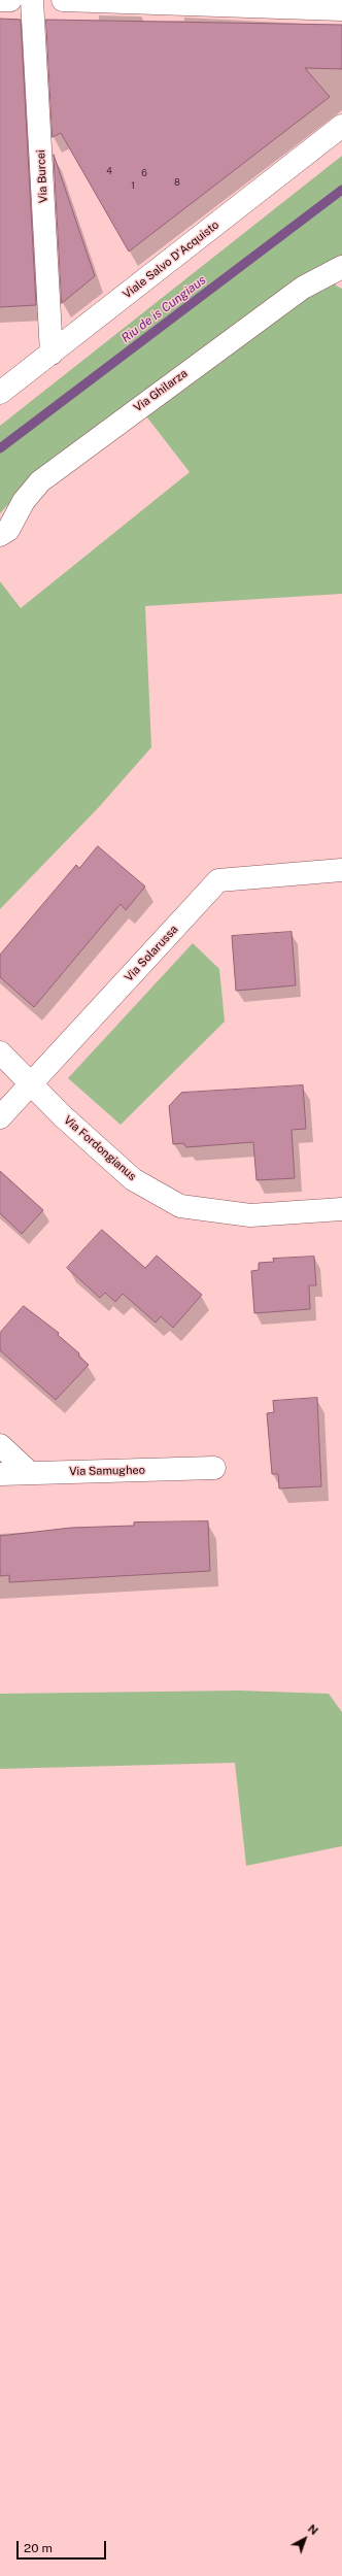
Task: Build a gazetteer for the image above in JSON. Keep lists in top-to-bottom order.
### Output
{
  "streets": {
    "street": [
      "Via Burcei",
      "Viale Salvo D'Acquisto",
      "Via Ghilarza",
      "Via Solarussa",
      "Via Fordongianus",
      "Via Samugheo"
    ]
  },
  "crossings": [
    ["Via Burcei", "Viale Salvo D'Acquisto"],
    ["Via Solarussa", "Via Fordongianus"]
  ],
  "water": ["Riu de is Cungiaus"],
  "house_numbers": [
    "4",
    "6",
    "8",
    "1"
  ],
  "scale_bar": "20 m",
  "north": "top right"
}
